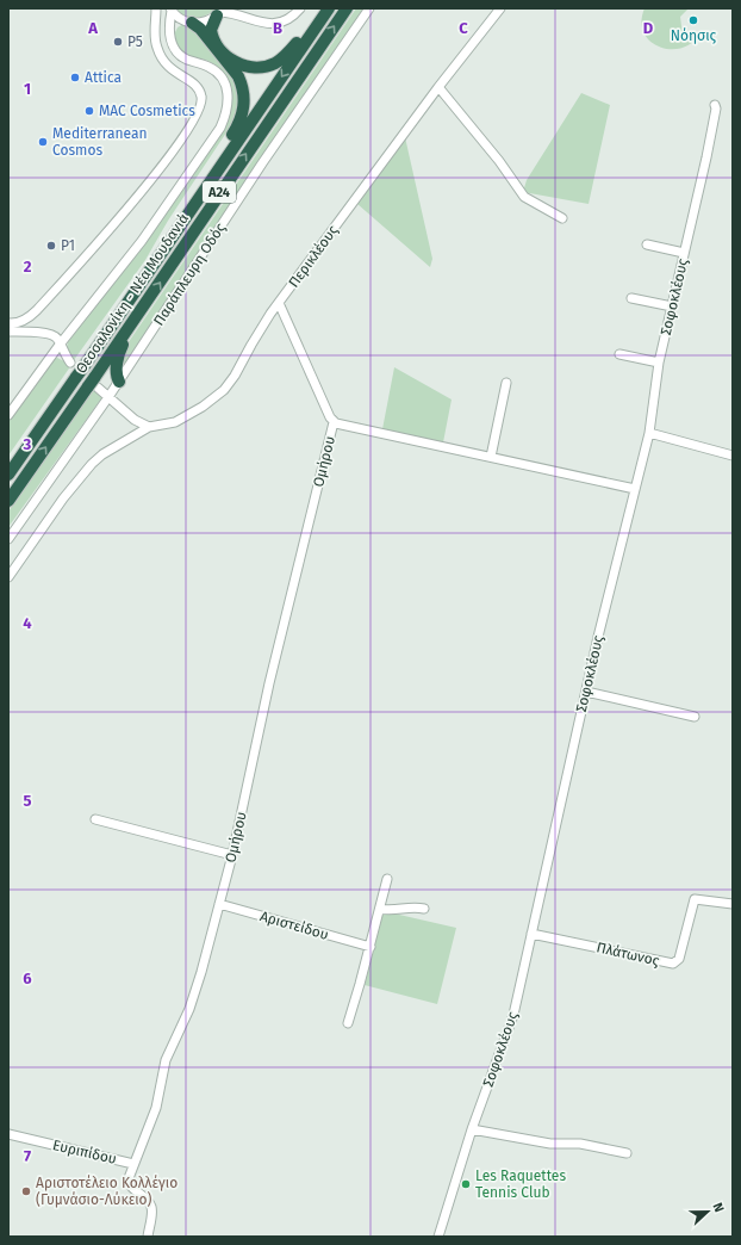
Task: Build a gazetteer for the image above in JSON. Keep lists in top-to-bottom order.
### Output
{
  "streets": {
    "highway": ["Α24", "Θεσσαλονίκη - Νέα Μουδανιά"],
    "street": [
      "Περικλέους",
      "Παράπλευρη Οδός",
      "Σοφοκλέους",
      "Ομήρου",
      "Αριστείδου",
      "Πλάτωνος",
      "Ευριπίδου"
    ]
  },
  "crossings": [
    ["Σοφοκλέους", "Πλάτωνος"],
    ["Ομήρου", "Αριστείδου"],
    ["Ομήρου", "Ευριπίδου"]
  ],
  "places": [
    "Νόησις",
    "P5",
    "Attica",
    "MAC Cosmetics",
    "Mediterranean Cosmos",
    "P1",
    "Les Raquettes Tennis Club",
    "Αριστοτέλειο Κολλέγιο (Γυμνάσιο-Λύκειο)"
  ],
  "north": "right",
  "grid": {
    "columns": [
      "A",
      "B",
      "C",
      "D"
    ],
    "rows": [
      "1",
      "2",
      "3",
      "4",
      "5",
      "6",
      "7"
    ]
  }
}
